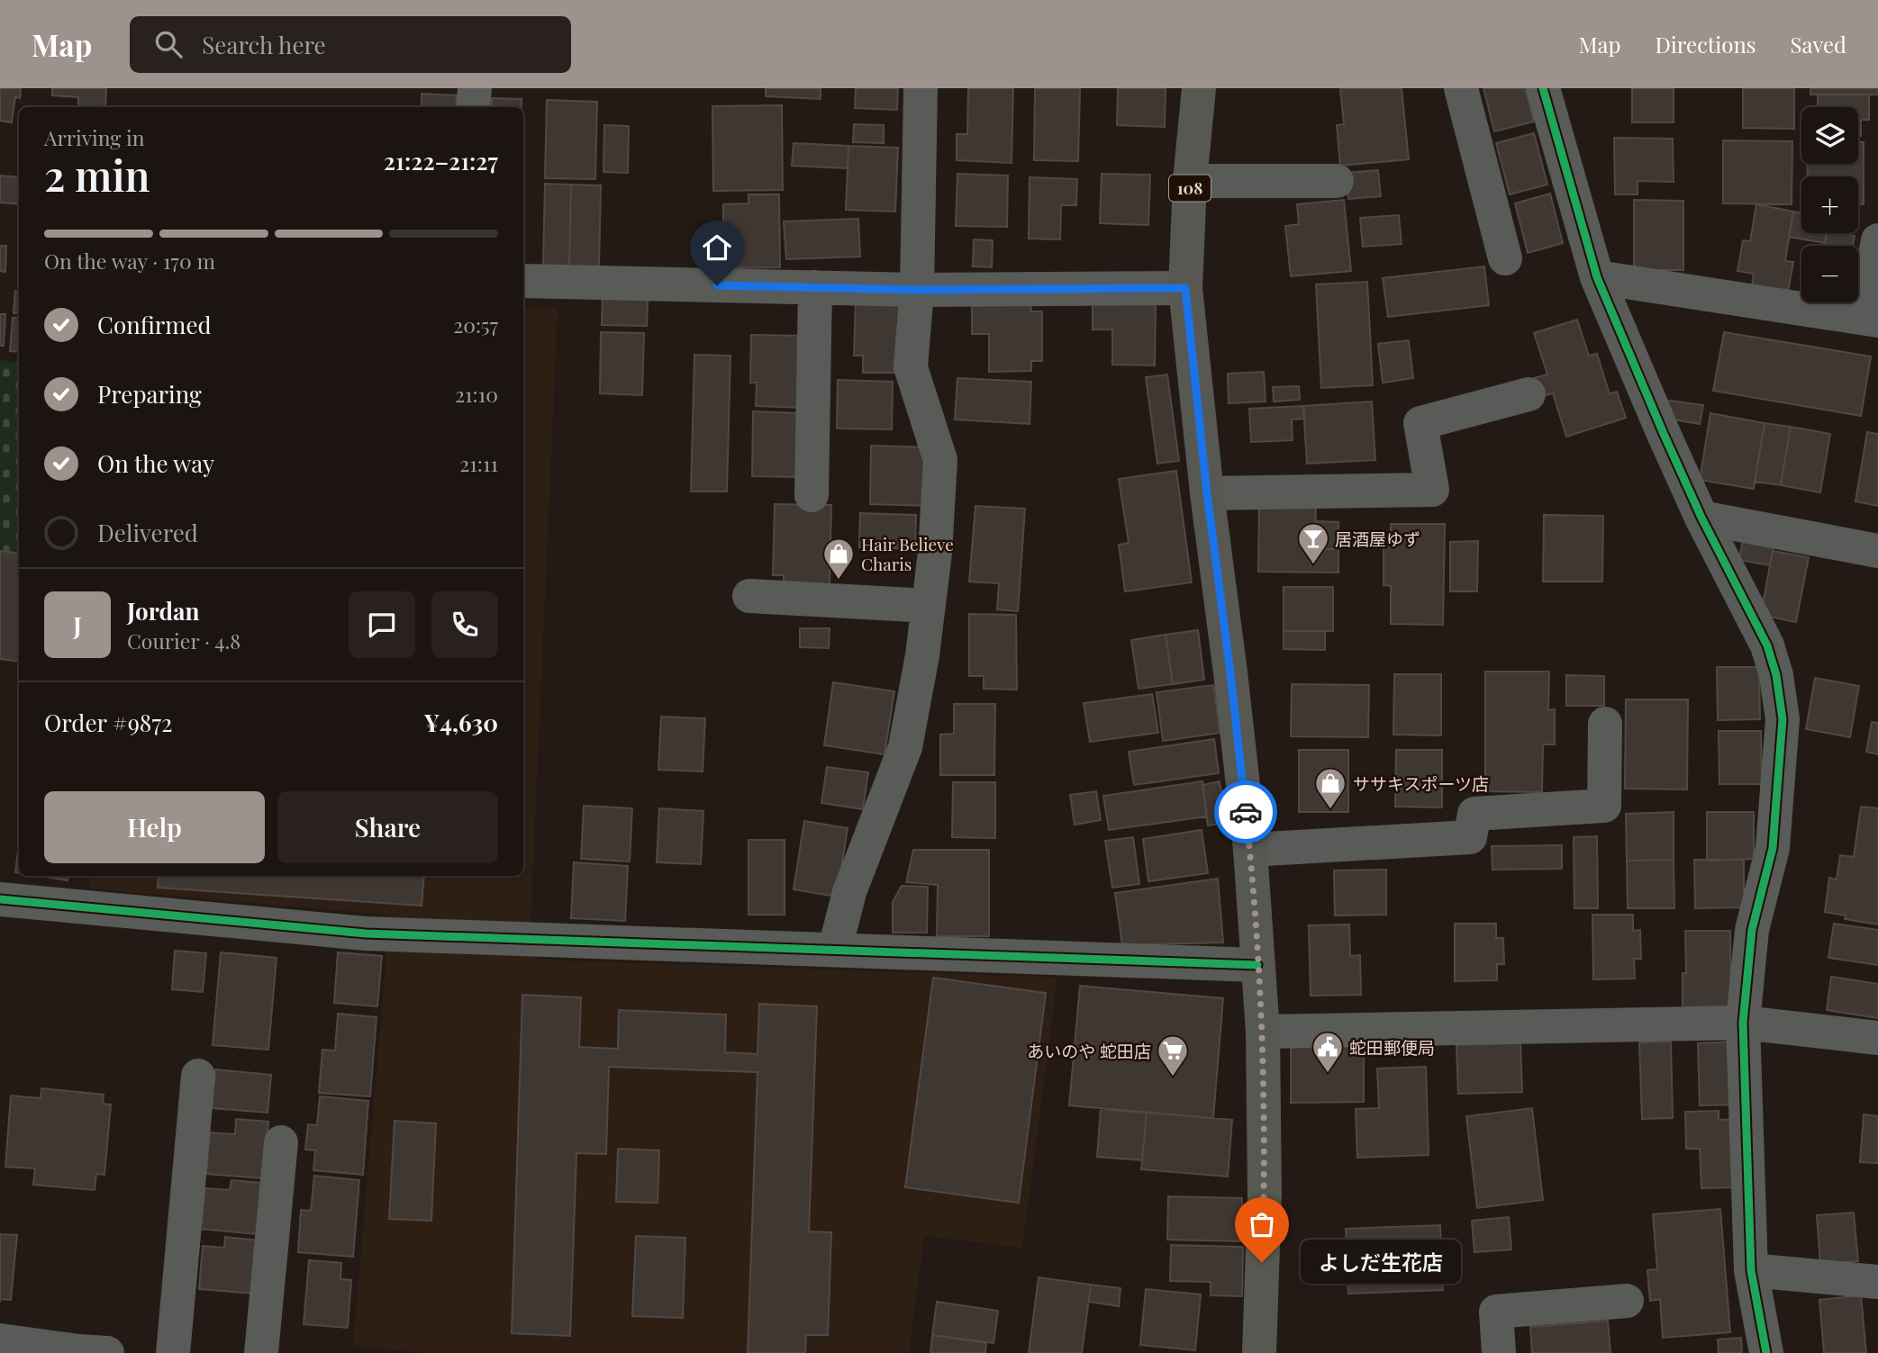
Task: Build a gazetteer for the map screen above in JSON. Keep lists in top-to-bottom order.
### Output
{
  "streets": {
    "highway": ["108"]
  },
  "places": {
    "bar": ["居酒屋ゆず"],
    "shop": ["Hair Believe Charis", "ササキスポーツ店"],
    "public building": ["蛇田郵便局"],
    "supermarket": ["あいのや 蛇田店"],
    "other": ["よしだ生花店"]
  },
  "page": {
    "header": "Map",
    "search": "Search here",
    "nav": ["Map", "Directions", "Saved"],
    "map_buttons": ["+", "−"],
    "heading": ["2 min", "Arriving in", "21:22–21:27"],
    "panel": [
      "Jordan",
      "Courier · 4.8",
      "Order #9872",
      "¥4,630"
    ],
    "bar": "On the way · 170 m",
    "list": [
      ["Confirmed", "20:57"],
      ["Preparing", "21:10"],
      ["On the way", "21:11"],
      "Delivered"
    ],
    "round": "J",
    "buttons": ["Help", "Share"],
    "bubble": "よしだ生花店"
  }
}
